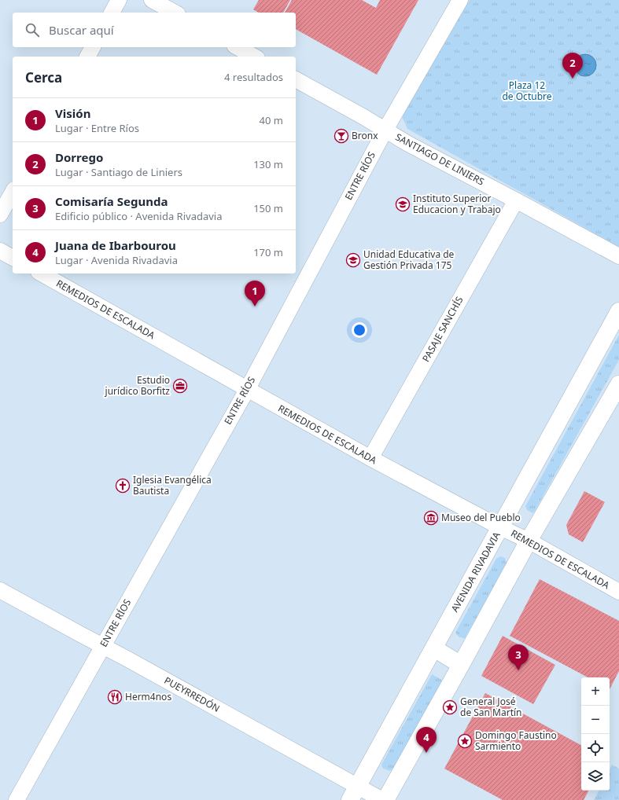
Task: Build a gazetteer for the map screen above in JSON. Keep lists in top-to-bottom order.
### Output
{
  "streets": {
    "main road": ["AVENIDA RIVADAVIA"],
    "street": [
      "SANTIAGO DE LINIERS",
      "ENTRE RÍOS",
      "REMEDIOS DE ESCALADA",
      "PASAJE SANCHÍS",
      "PUEYRREDÓN"
    ]
  },
  "crossings": [
    ["SANTIAGO DE LINIERS", "ENTRE RÍOS"],
    ["SANTIAGO DE LINIERS", "PASAJE SANCHÍS"],
    ["ENTRE RÍOS", "REMEDIOS DE ESCALADA"],
    ["ENTRE RÍOS", "PUEYRREDÓN"],
    ["REMEDIOS DE ESCALADA", "PASAJE SANCHÍS"],
    ["REMEDIOS DE ESCALADA", "AVENIDA RIVADAVIA"],
    ["AVENIDA RIVADAVIA", "PUEYRREDÓN"]
  ],
  "parks": ["Plaza 12 de Octubre"],
  "places": {
    "bar": ["Bronx"],
    "school or university": ["Instituto Superior Educacion y Trabajo", "Unidad Educativa de Gestión Privada 175"],
    "office": ["Estudio jurídico Borfitz"],
    "church": ["Iglesia Evangélica Bautista"],
    "museum": ["Museo del Pueblo"],
    "restaurant": ["Herm4nos"],
    "place": ["General José de San Martín", "Domingo Faustino Sarmiento"]
  },
  "page": {
    "search": "Buscar aquí",
    "pins": [
      "2",
      "1",
      "3",
      "4"
    ],
    "heading": ["Cerca", "4 resultados"],
    "list": [
      {
        "mark": "1",
        "name": "Visión",
        "note": "Lugar · Entre Ríos",
        "value": "40 m"
      },
      {
        "mark": "2",
        "name": "Dorrego",
        "note": "Lugar · Santiago de Liniers",
        "value": "130 m"
      },
      {
        "mark": "3",
        "name": "Comisaría Segunda",
        "note": "Edificio público · Avenida Rivadavia",
        "value": "150 m"
      },
      {
        "mark": "4",
        "name": "Juana de Ibarbourou",
        "note": "Lugar · Avenida Rivadavia",
        "value": "170 m"
      }
    ],
    "map_buttons": ["+", "−"]
  }
}
